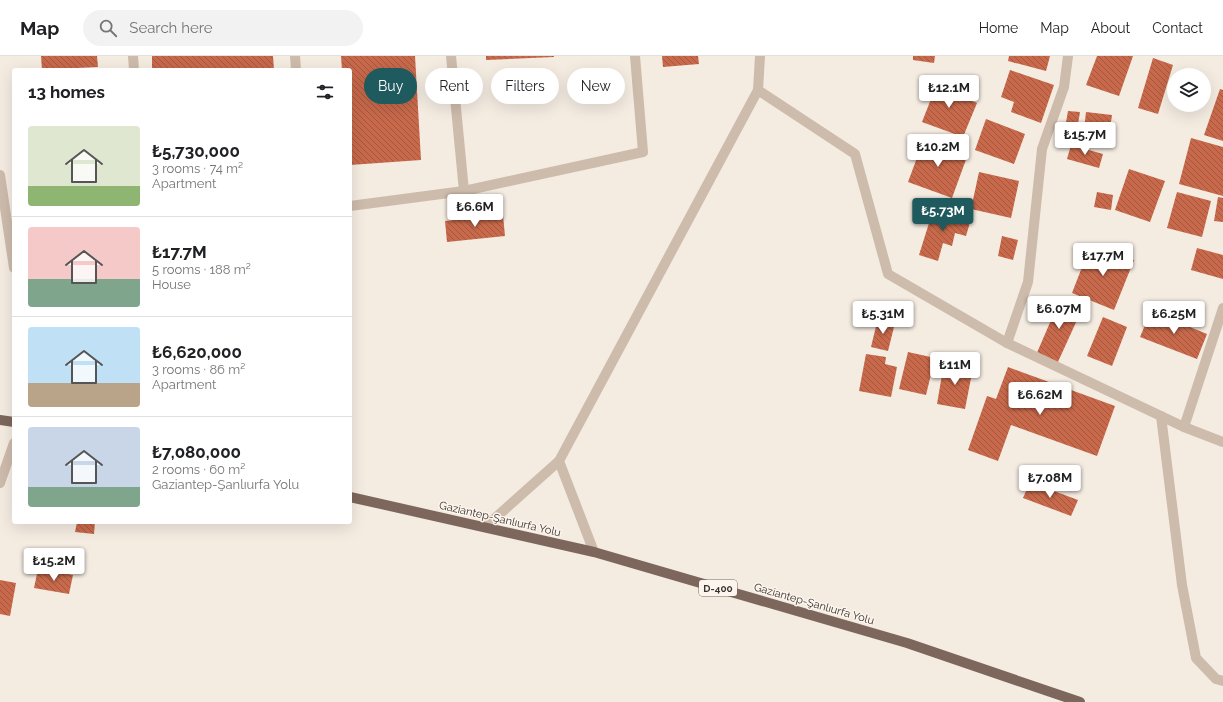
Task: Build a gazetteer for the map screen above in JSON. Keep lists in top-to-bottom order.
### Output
{
  "streets": {
    "main road": ["Gaziantep-Şanlıurfa Yolu", "D-400"]
  },
  "page": {
    "header": "Map",
    "search": "Search here",
    "nav": [
      "Home",
      "Map",
      "About",
      "Contact"
    ],
    "chip": [
      "Buy",
      "Rent",
      "Filters",
      "New"
    ],
    "heading": "13 homes",
    "price": [
      "₺12.1M",
      "₺15.7M",
      "₺10.2M",
      "₺6.6M",
      "₺5.73M",
      "₺17.7M",
      "₺6.07M",
      "₺5.31M",
      "₺6.25M",
      "₺11M",
      "₺6.62M",
      "₺7.08M",
      "₺15.2M"
    ],
    "list": [
      {
        "name": "₺5,730,000",
        "note": "3 rooms · 74 m² · Apartment"
      },
      {
        "name": "₺17.7M",
        "note": "5 rooms · 188 m² · House"
      },
      {
        "name": "₺6,620,000",
        "note": "3 rooms · 86 m² · Apartment"
      },
      {
        "name": "₺7,080,000",
        "note": "2 rooms · 60 m² · Gaziantep-Şanlıurfa Yolu"
      }
    ]
  }
}
